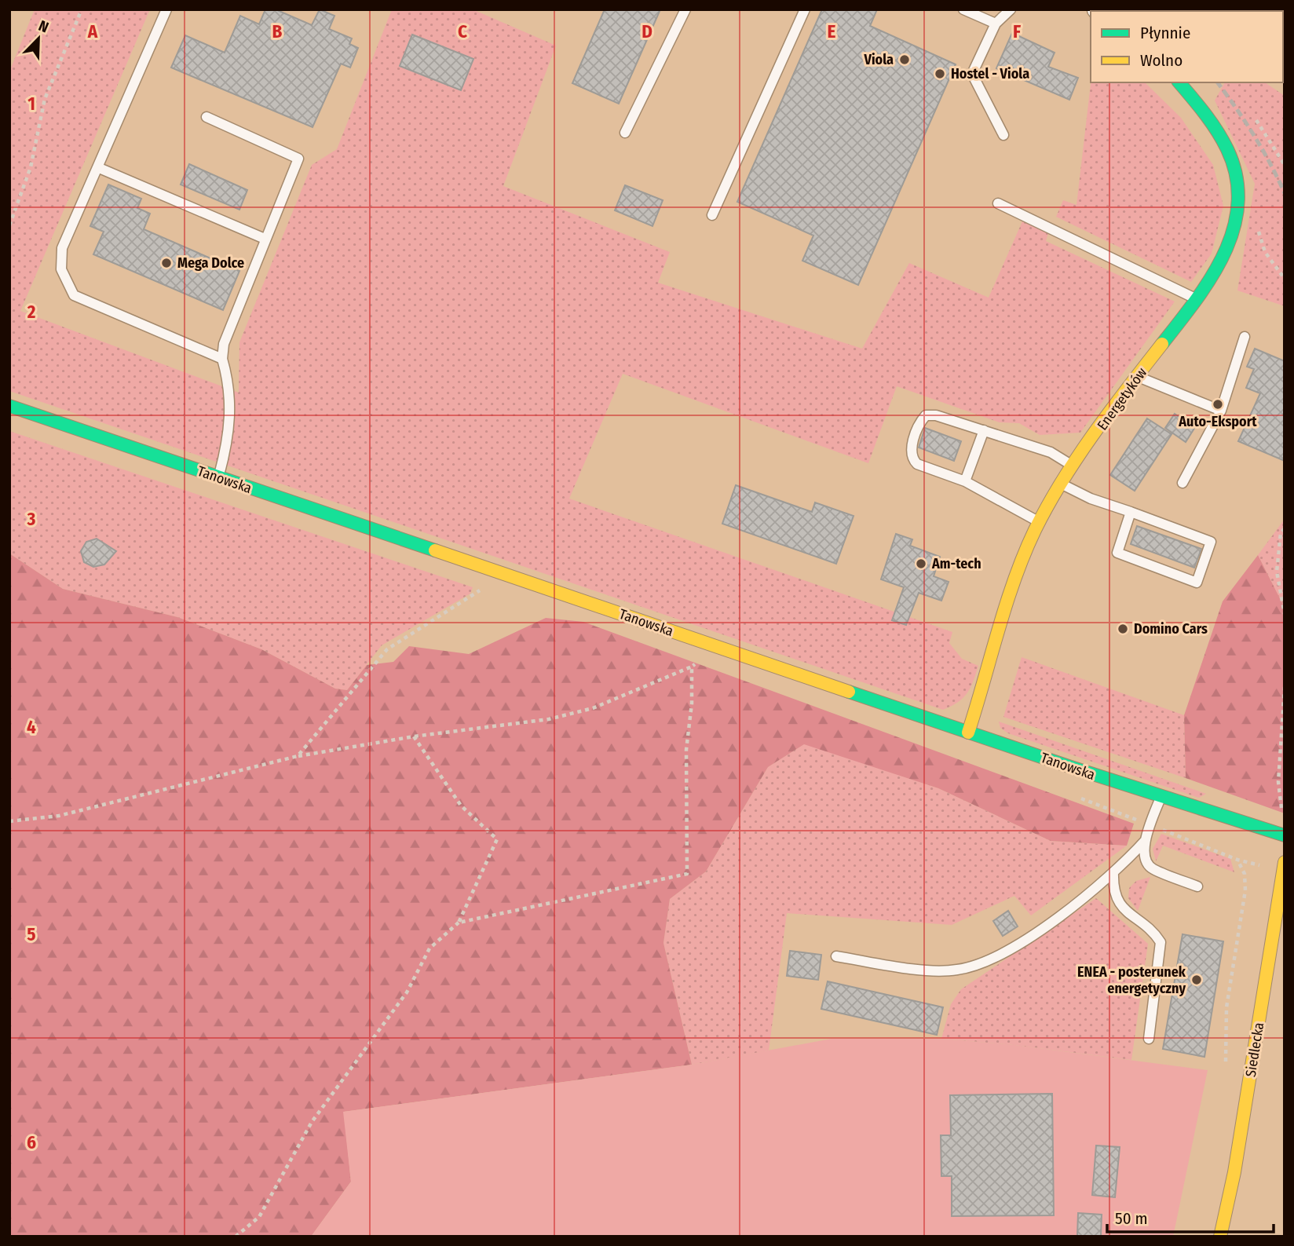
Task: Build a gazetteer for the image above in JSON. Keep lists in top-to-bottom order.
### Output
{
  "streets": {
    "main road": ["Energetyków", "Tanowska", "Siedlecka"]
  },
  "crossings": [
    ["Energetyków", "Tanowska"]
  ],
  "places": [
    "Viola",
    "Hostel - Viola",
    "Mega Dolce",
    "Auto-Eksport",
    "Am-tech",
    "Domino Cars",
    "ENEA - posterunek energetyczny"
  ],
  "legend": ["Płynnie", "Wolno"],
  "scale_bar": "50 m",
  "north": "top right",
  "grid": {
    "columns": [
      "A",
      "B",
      "C",
      "D",
      "E",
      "F"
    ],
    "rows": [
      "1",
      "2",
      "3",
      "4",
      "5",
      "6"
    ]
  }
}
